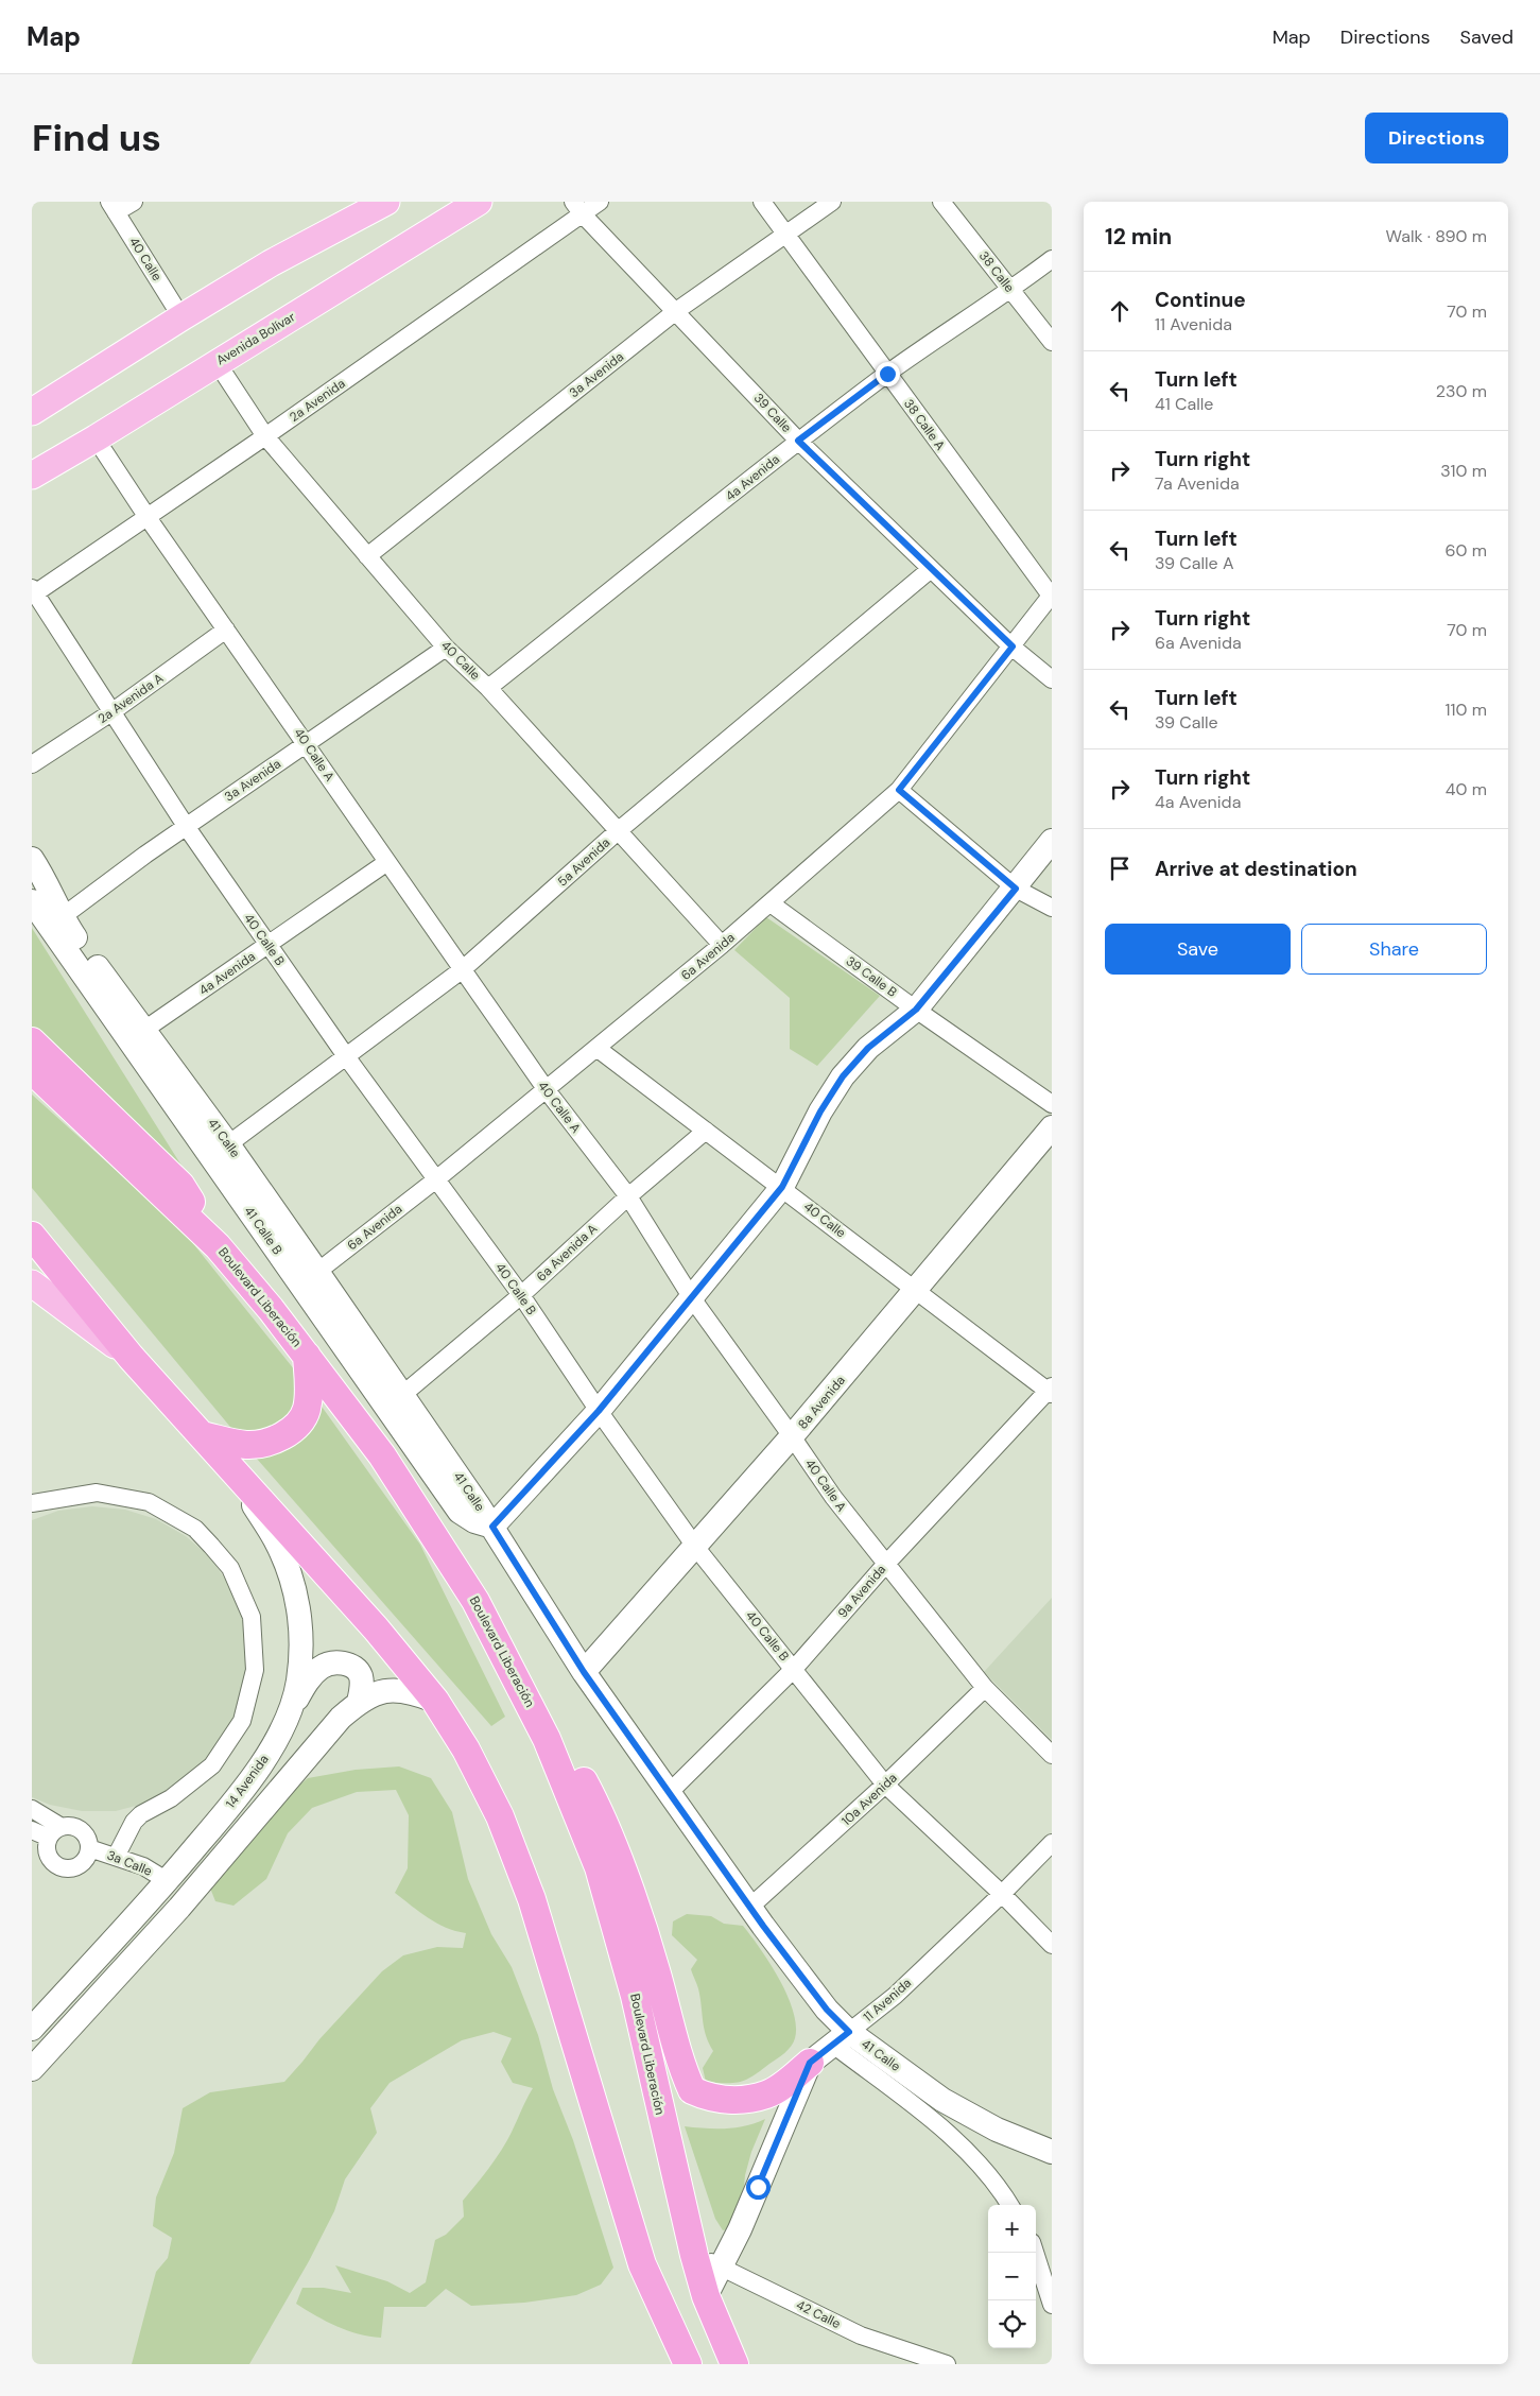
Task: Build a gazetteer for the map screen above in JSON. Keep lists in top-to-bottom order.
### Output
{
  "streets": {
    "highway": ["Boulevard Liberación"],
    "main road": [
      "Avenida Bolívar",
      "41 Calle",
      "41 Calle B",
      "8a Avenida",
      "14 Avenida",
      "11 Avenida"
    ],
    "street": [
      "40 Calle",
      "38 Calle",
      "3a Avenida",
      "2a Avenida",
      "39 Calle",
      "38 Calle A",
      "4a Avenida",
      "2a Avenida A",
      "40 Calle A",
      "5a Avenida",
      "40 Calle B",
      "6a Avenida",
      "39 Calle B",
      "6a Avenida A",
      "9a Avenida",
      "10a Avenida",
      "3a Calle",
      "42 Calle"
    ]
  },
  "crossings": [
    ["40 Calle", "Avenida Bolívar"],
    ["40 Calle", "3a Avenida"],
    ["40 Calle", "2a Avenida"],
    ["40 Calle", "4a Avenida"],
    ["40 Calle", "5a Avenida"],
    ["40 Calle", "6a Avenida"],
    ["40 Calle", "6a Avenida A"],
    ["40 Calle", "8a Avenida"],
    ["40 Calle", "9a Avenida"],
    ["38 Calle", "4a Avenida"],
    ["Avenida Bolívar", "40 Calle A"],
    ["3a Avenida", "39 Calle"],
    ["3a Avenida", "38 Calle A"],
    ["3a Avenida", "40 Calle A"],
    ["3a Avenida", "40 Calle B"],
    ["3a Avenida", "41 Calle"],
    ["3a Avenida", "41 Calle B"],
    ["2a Avenida", "39 Calle"],
    ["2a Avenida", "40 Calle A"],
    ["2a Avenida", "40 Calle B"],
    ["39 Calle", "4a Avenida"],
    ["39 Calle", "5a Avenida"],
    ["39 Calle", "6a Avenida"],
    ["38 Calle A", "4a Avenida"],
    ["38 Calle A", "6a Avenida"],
    ["4a Avenida", "40 Calle A"],
    ["4a Avenida", "40 Calle B"],
    ["4a Avenida", "41 Calle"],
    ["2a Avenida A", "40 Calle A"],
    ["2a Avenida A", "40 Calle B"],
    ["40 Calle A", "5a Avenida"],
    ["40 Calle A", "6a Avenida"],
    ["40 Calle A", "6a Avenida A"],
    ["40 Calle A", "8a Avenida"],
    ["40 Calle A", "9a Avenida"],
    ["40 Calle A", "10a Avenida"],
    ["5a Avenida", "40 Calle B"],
    ["5a Avenida", "41 Calle"],
    ["40 Calle B", "6a Avenida"],
    ["40 Calle B", "6a Avenida A"],
    ["40 Calle B", "8a Avenida"],
    ["40 Calle B", "9a Avenida"],
    ["40 Calle B", "10a Avenida"],
    ["40 Calle B", "11 Avenida"],
    ["6a Avenida", "39 Calle B"],
    ["6a Avenida", "41 Calle"],
    ["41 Calle", "41 Calle B"],
    ["41 Calle", "6a Avenida A"],
    ["41 Calle", "8a Avenida"],
    ["41 Calle", "9a Avenida"],
    ["41 Calle", "10a Avenida"],
    ["41 Calle", "11 Avenida"],
    ["Boulevard Liberación", "11 Avenida"],
    ["Boulevard Liberación", "42 Calle"],
    ["14 Avenida", "3a Calle"],
    ["11 Avenida", "42 Calle"]
  ],
  "page": {
    "header": "Map",
    "nav": ["Map", "Directions", "Saved"],
    "buttons": [
      "Directions",
      ["Save", "Share"]
    ],
    "title": "Find us",
    "heading": ["12 min", "Walk · 890 m"],
    "list": [
      ["Continue", "11 Avenida", "70 m"],
      ["Turn left", "41 Calle", "230 m"],
      ["Turn right", "7a Avenida", "310 m"],
      ["Turn left", "39 Calle A", "60 m"],
      ["Turn right", "6a Avenida", "70 m"],
      ["Turn left", "39 Calle", "110 m"],
      ["Turn right", "4a Avenida", "40 m"],
      "Arrive at destination"
    ],
    "map_buttons": ["+", "−"]
  }
}
